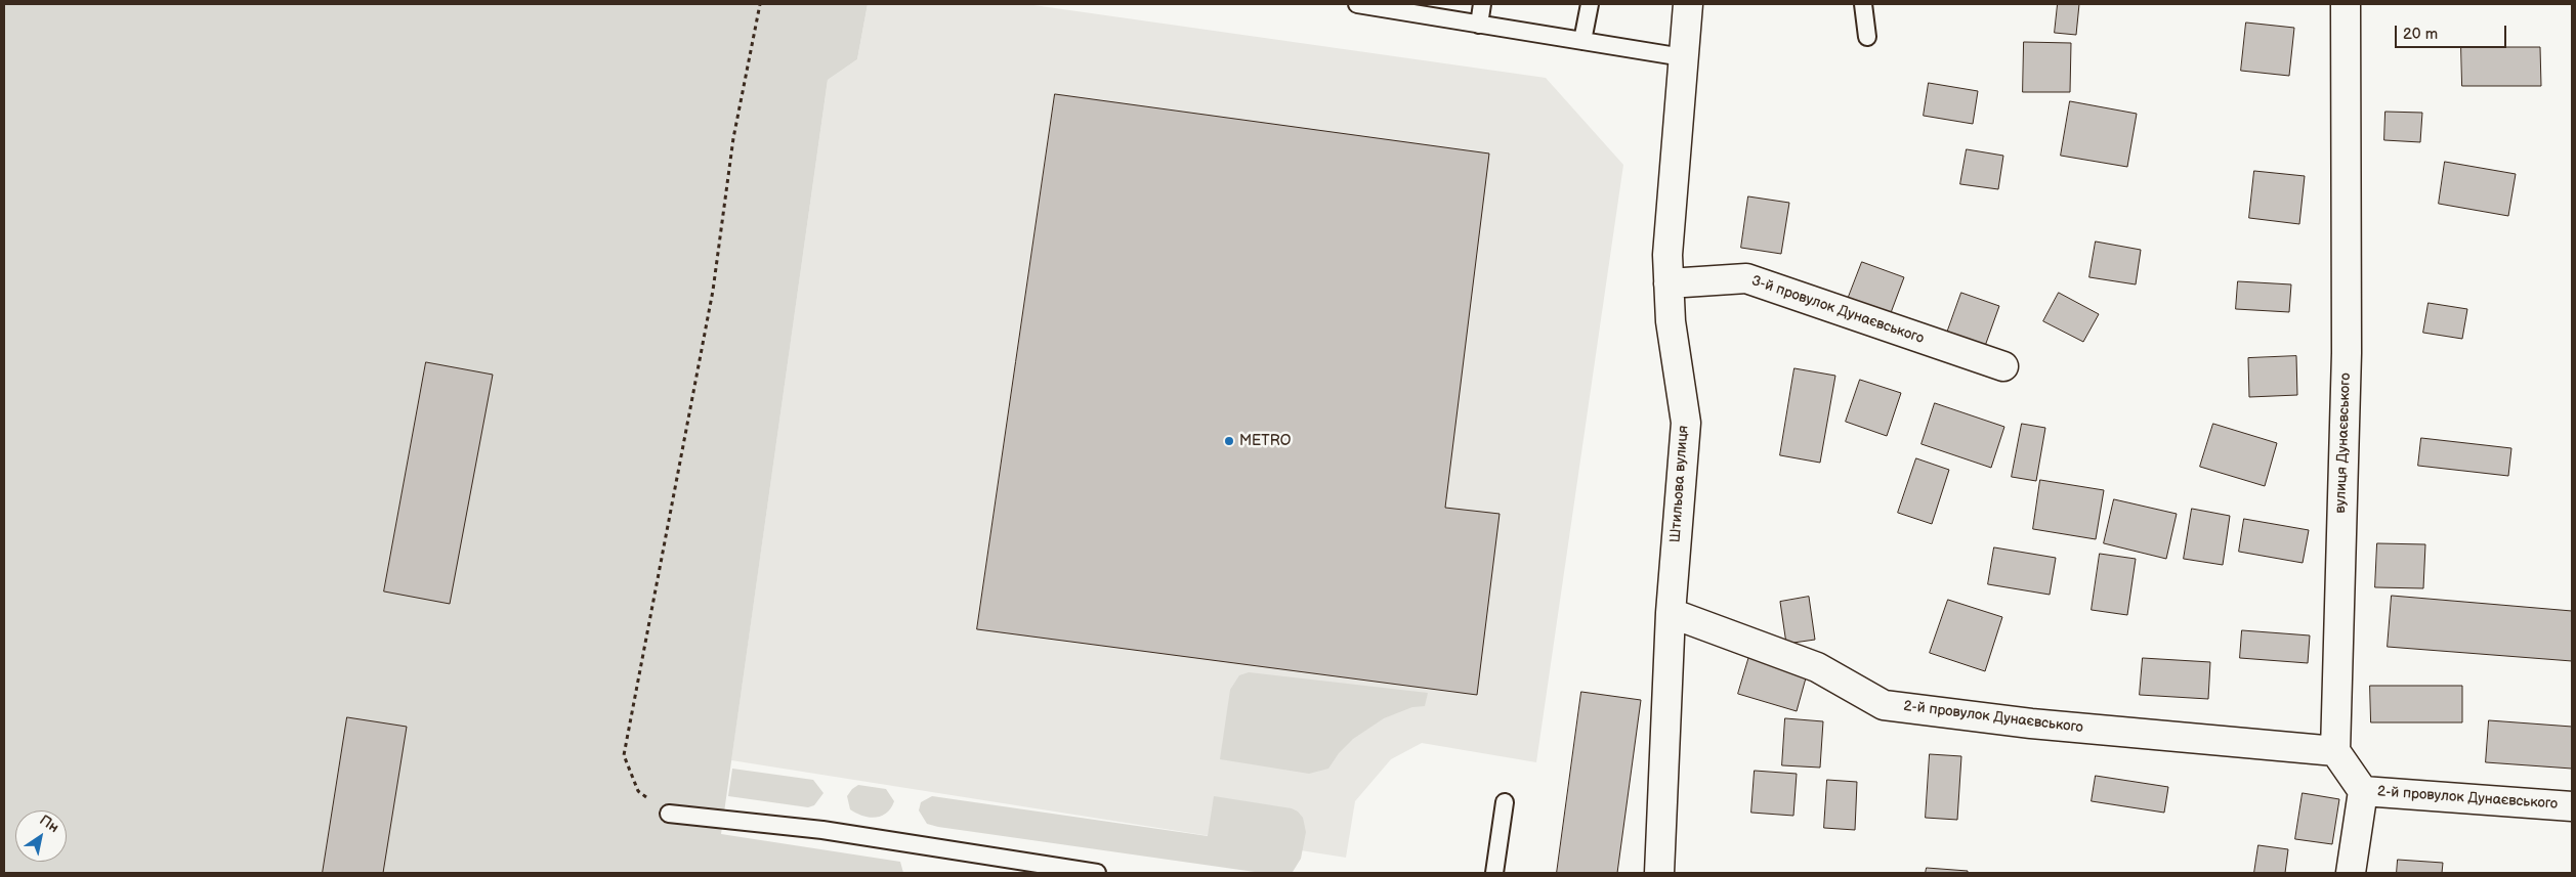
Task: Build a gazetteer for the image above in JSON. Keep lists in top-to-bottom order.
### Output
{
  "streets": {
    "street": [
      "3-й провулок Дунаєвського",
      "вулиця Дунаєвського",
      "Штильова вулиця",
      "2-й провулок Дунаєвського"
    ]
  },
  "crossings": [
    ["3-й провулок Дунаєвського", "Штильова вулиця"],
    ["вулиця Дунаєвського", "2-й провулок Дунаєвського"],
    ["Штильова вулиця", "2-й провулок Дунаєвського"]
  ],
  "places": ["METRO"],
  "scale_bar": "20 m",
  "north": "top right"
}
